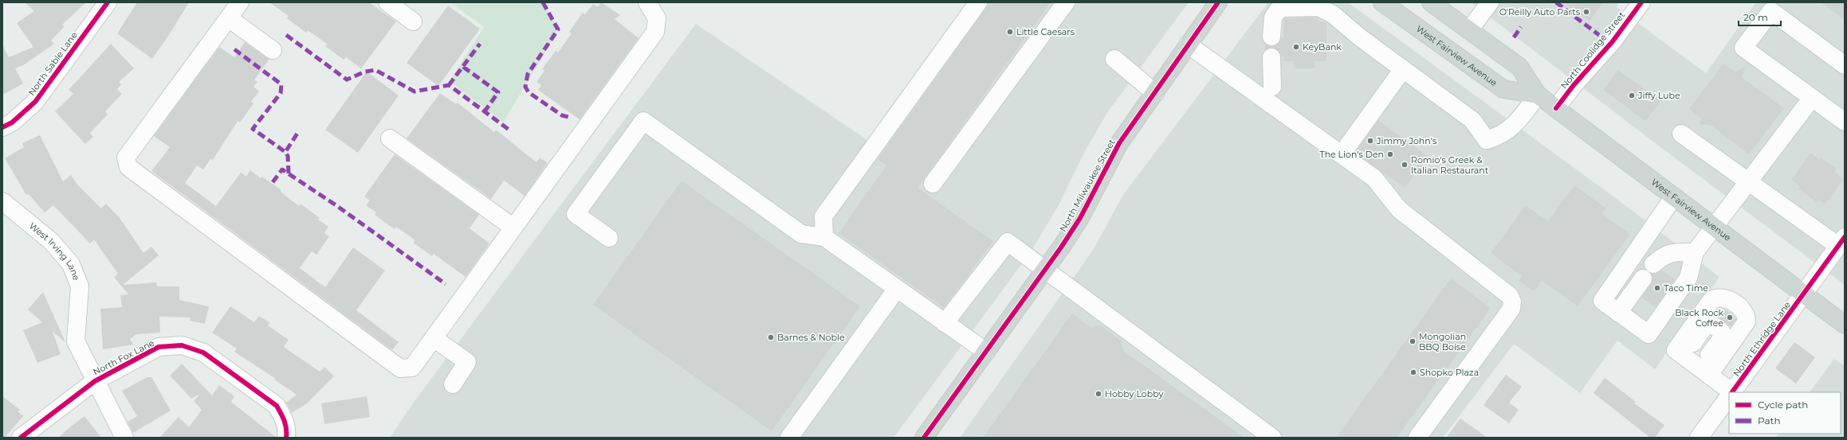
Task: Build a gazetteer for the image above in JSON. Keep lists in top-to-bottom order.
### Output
{
  "streets": {
    "main road": ["West Fairview Avenue", "North Milwaukee Street"],
    "street": [
      "North Coolidge Street",
      "North Sable Lane",
      "West Irving Lane",
      "North Ethridge Lane",
      "North Fox Lane"
    ]
  },
  "crossings": [
    ["North Coolidge Street", "West Fairview Avenue"],
    ["West Fairview Avenue", "North Ethridge Lane"],
    ["West Irving Lane", "North Fox Lane"]
  ],
  "places": [
    "O'Reilly Auto Parts",
    "Little Caesars",
    "KeyBank",
    "Jiffy Lube",
    "Jimmy John's",
    "The Lion's Den",
    "Romio's Greek & Italian Restaurant",
    "Taco Time",
    "Black Rock Coffee",
    "Barnes & Noble",
    "Mongolian BBQ Boise",
    "Shopko Plaza",
    "Hobby Lobby"
  ],
  "legend": ["Cycle path", "Path"],
  "scale_bar": "20 m"
}
